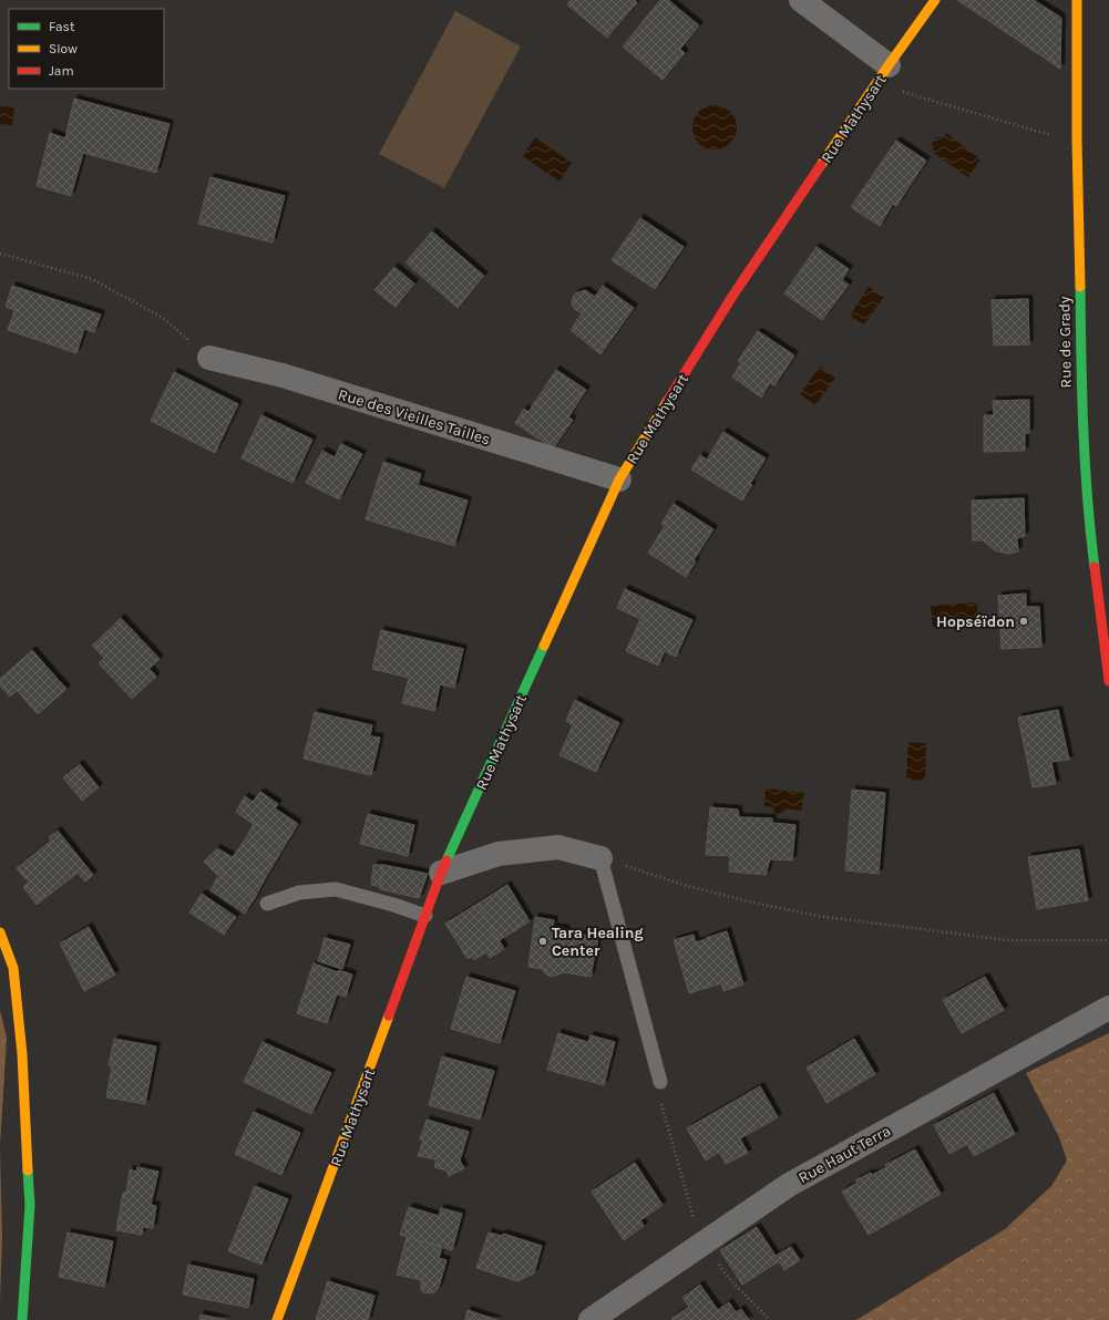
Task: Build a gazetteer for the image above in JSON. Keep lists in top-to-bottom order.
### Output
{
  "streets": {
    "street": [
      "Rue Mathysart",
      "Rue de Grady",
      "Rue des Vieilles Tailles",
      "Rue Haut Terra"
    ]
  },
  "crossings": [
    ["Rue Mathysart", "Rue des Vieilles Tailles"]
  ],
  "places": ["Hopséïdon", "Tara Healing Center"],
  "legend": ["Fast", "Slow", "Jam"]
}
